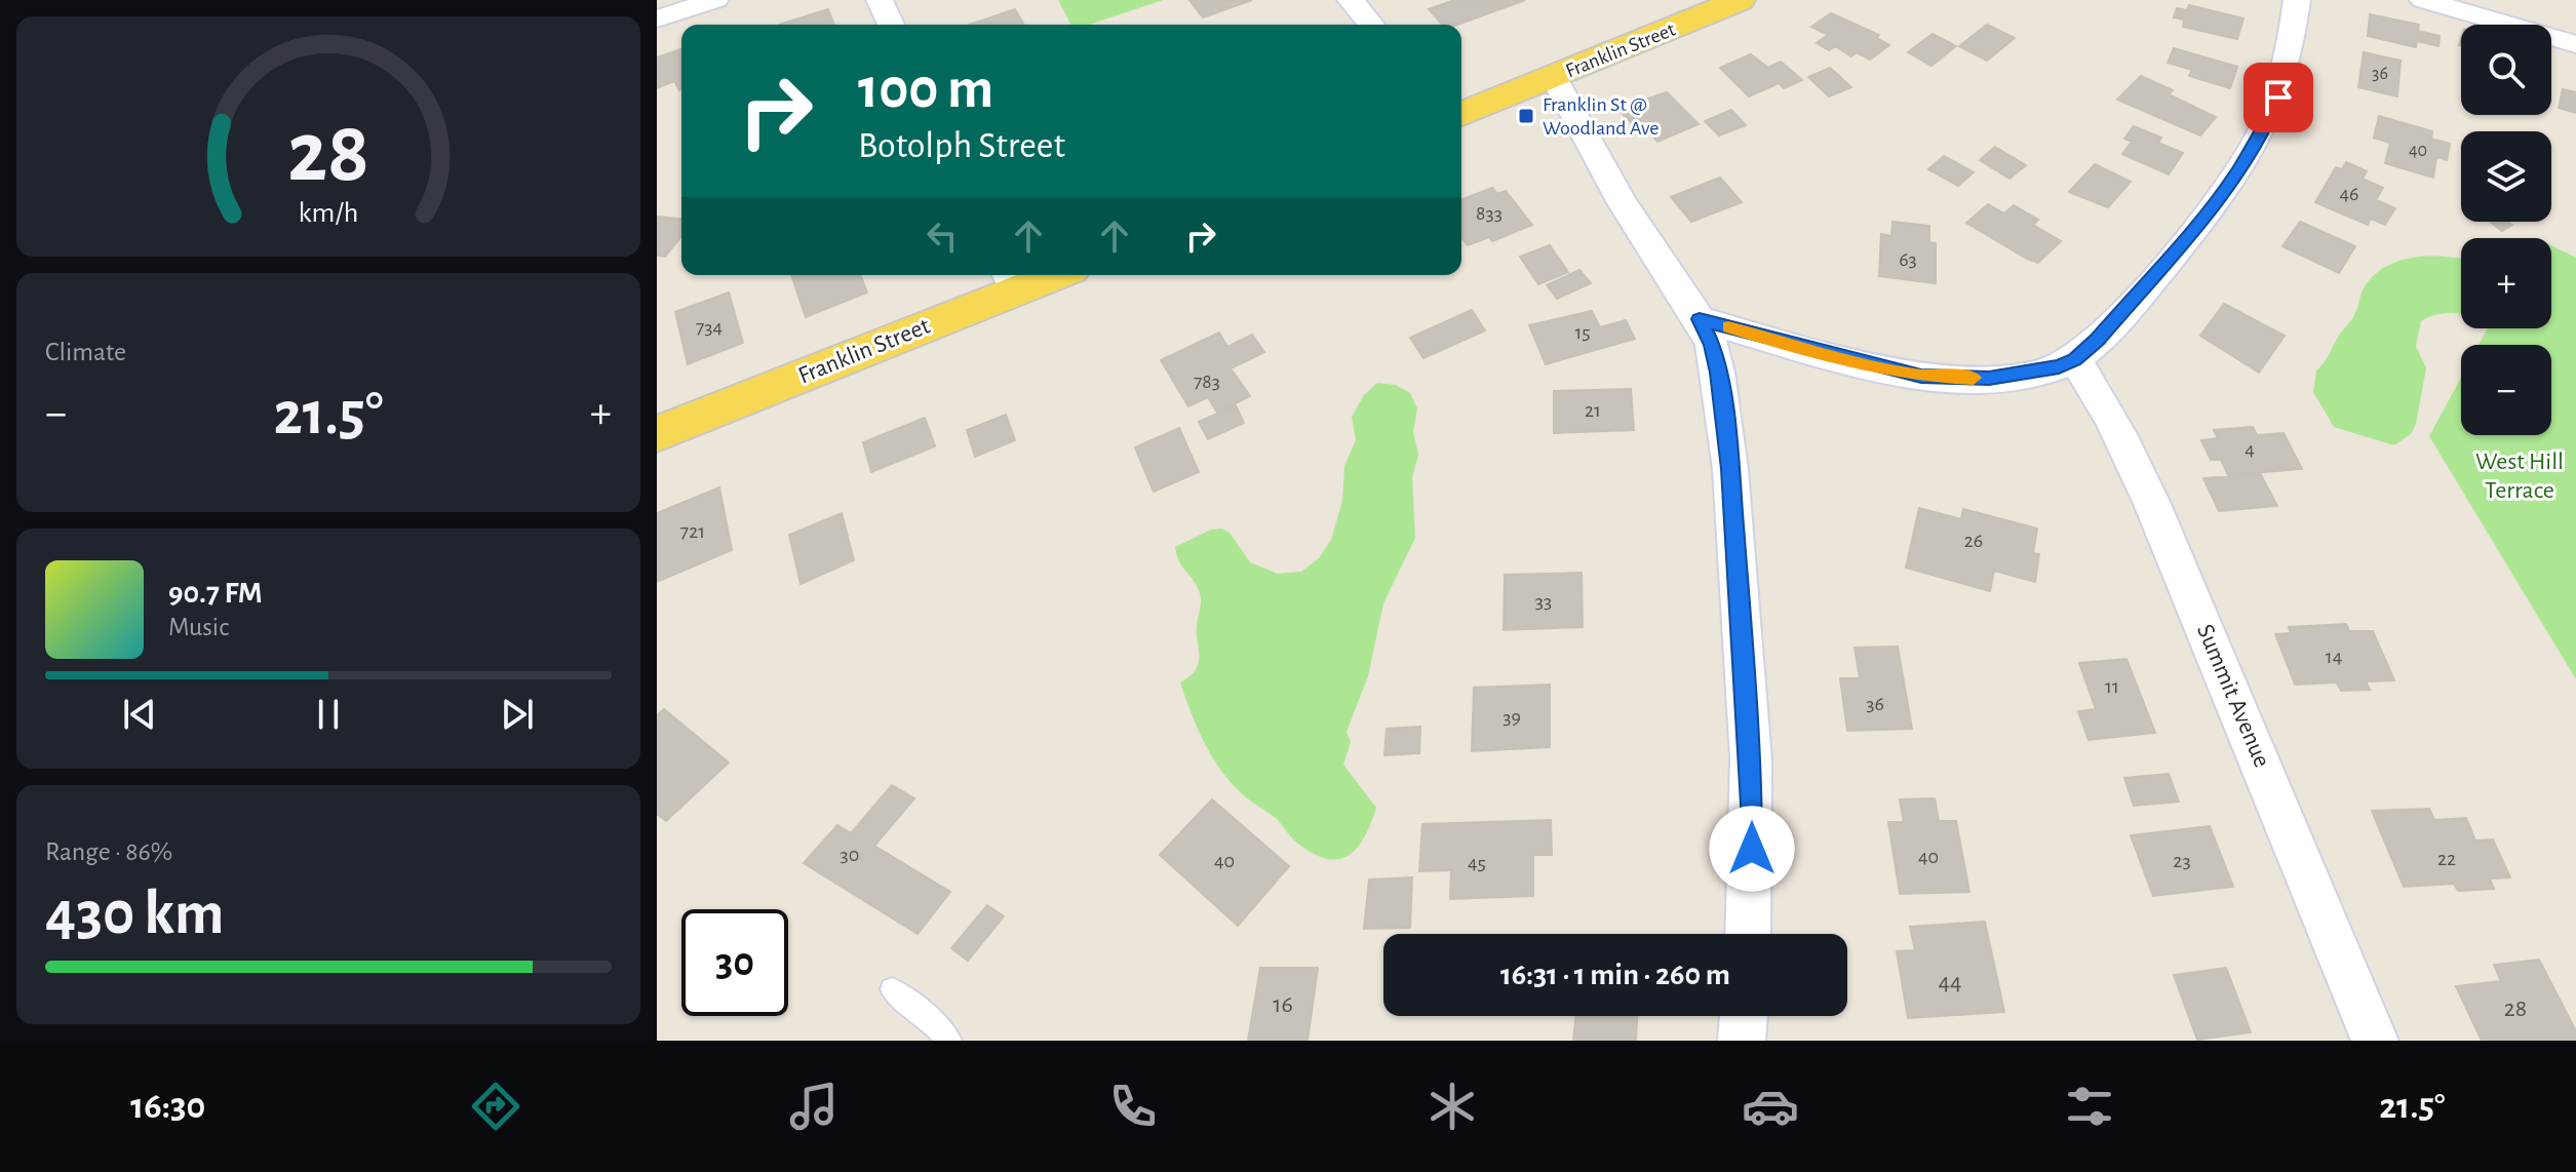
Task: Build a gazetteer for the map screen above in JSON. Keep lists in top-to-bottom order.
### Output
{
  "streets": {
    "main road": ["Franklin Street"],
    "street": ["Summit Avenue"]
  },
  "parks": ["West Hill Terrace"],
  "places": {
    "transit": ["Franklin St @ Woodland Ave"]
  },
  "house_numbers": [
    "36",
    "40",
    "46",
    "833",
    "63",
    "734",
    "15",
    "783",
    "21",
    "4",
    "721",
    "26",
    "33",
    "14",
    "11",
    "36",
    "39",
    "30",
    "40",
    "22",
    "40",
    "23",
    "45",
    "44",
    "16",
    "28"
  ],
  "page": {
    "map_buttons": ["+", "−"],
    "turn": ["100 m", "Botolph Street"],
    "tile": [
      "Climate",
      ["Range · 86%", "430 km"]
    ],
    "heat": ["−", "21.5°", "+"],
    "song": ["90.7 FM", "Music"],
    "limit": "30",
    "trip": "16:31 · 1 min · 260 m",
    "tabs": ["16:30", "21.5°"],
    "gauge": ["28", "km/h"]
  }
}
